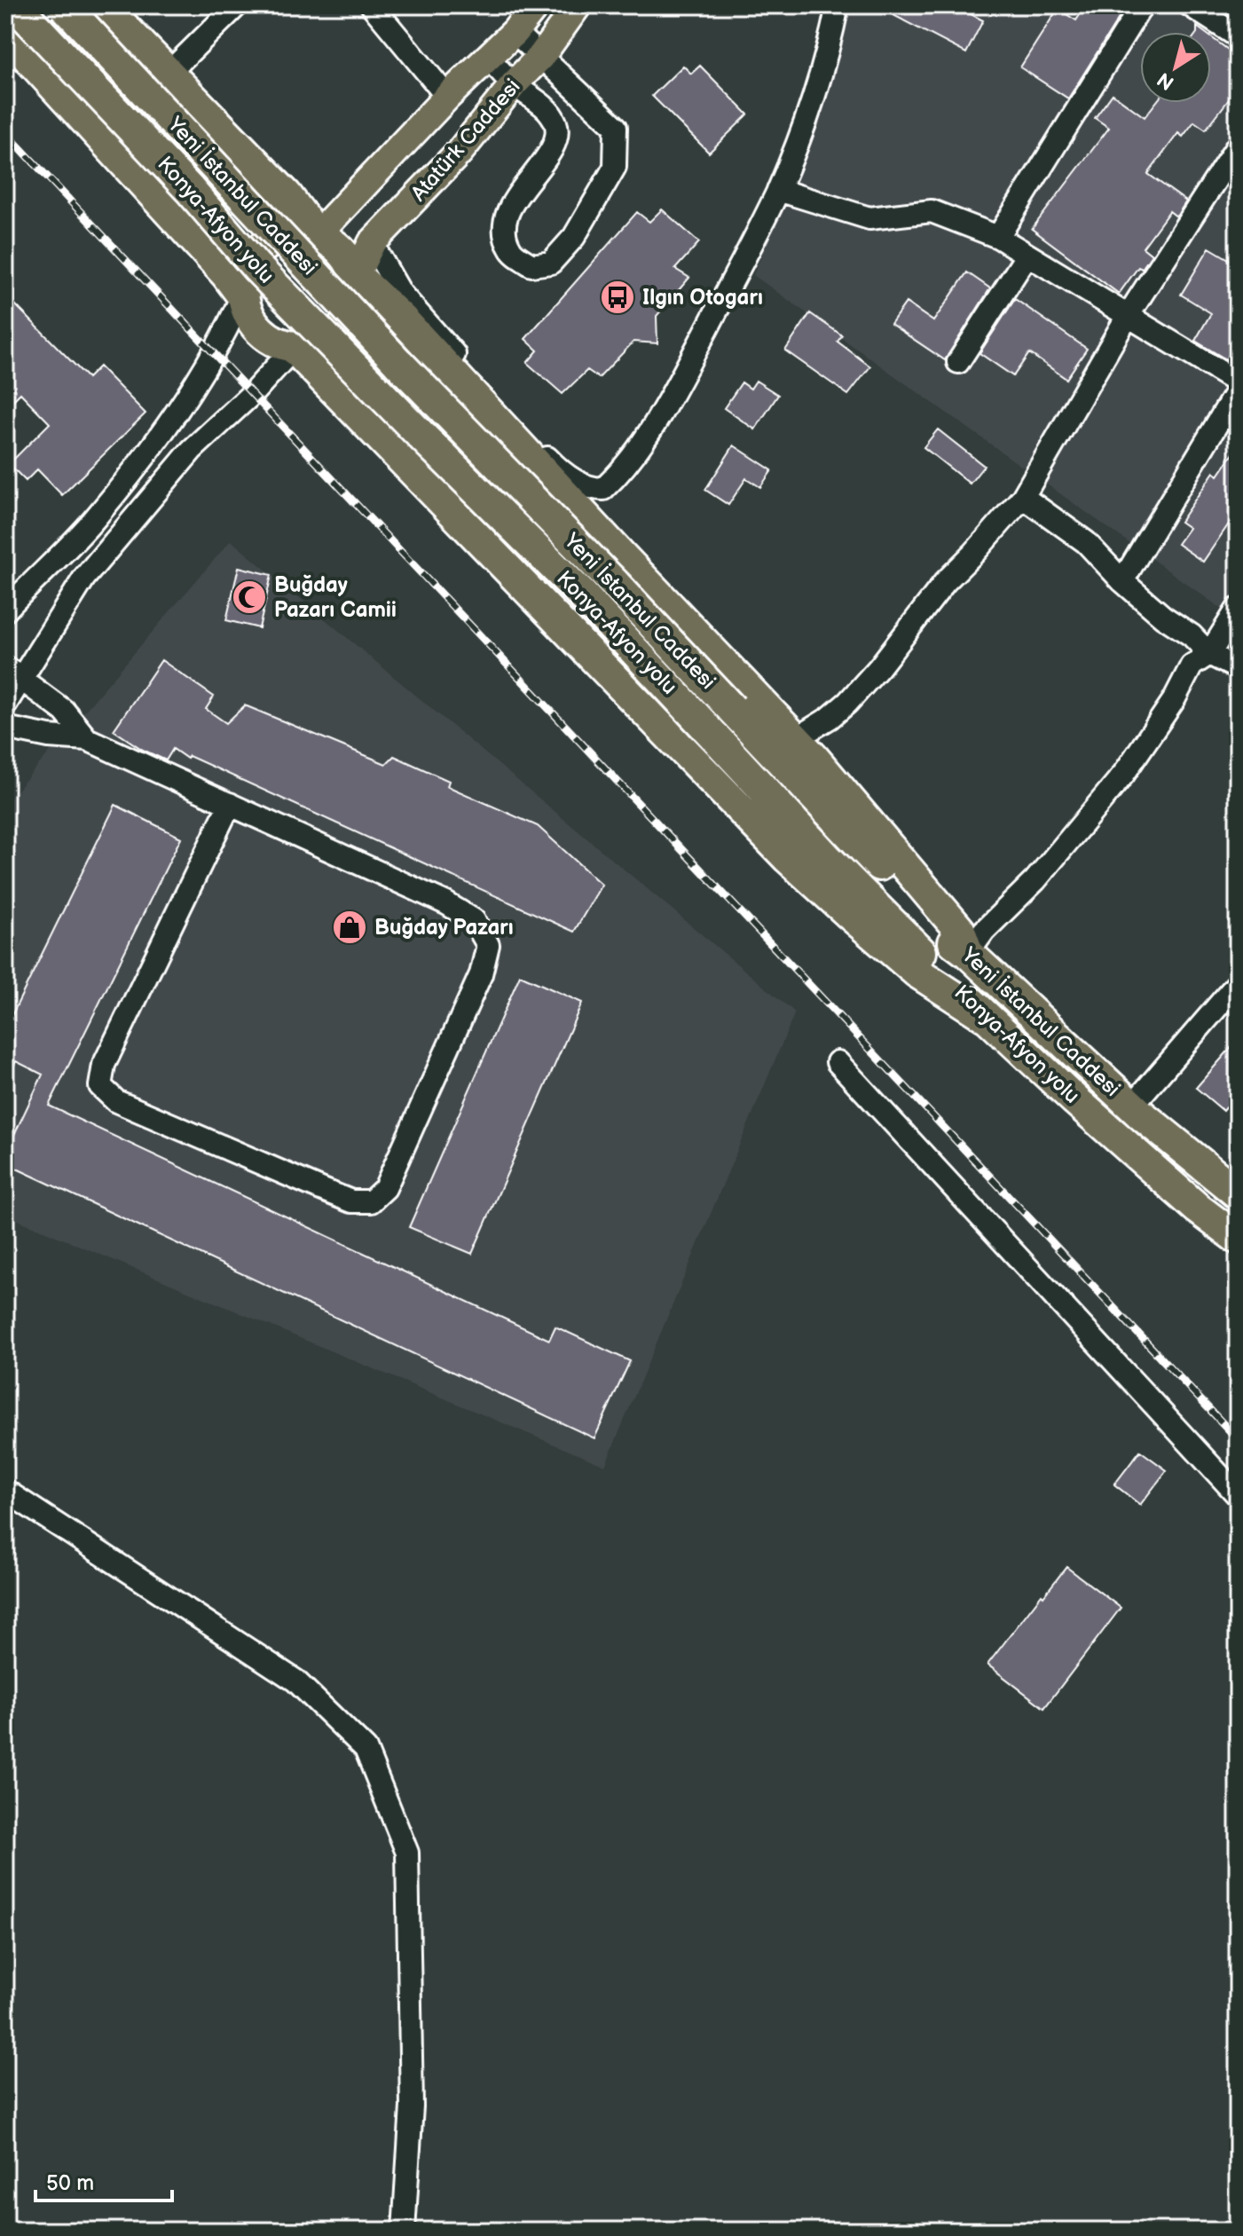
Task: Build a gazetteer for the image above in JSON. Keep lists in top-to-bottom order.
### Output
{
  "streets": {
    "highway": ["Yeni İstanbul Caddesi", "Konya-Afyon yolu"],
    "main road": ["Atatürk Caddesi"]
  },
  "places": {
    "bus stop": ["Ilgın Otogarı"],
    "mosque": ["Buğday Pazarı Camii"],
    "shop": ["Buğday Pazarı"]
  },
  "scale_bar": "50 m",
  "north": "bottom left"
}
